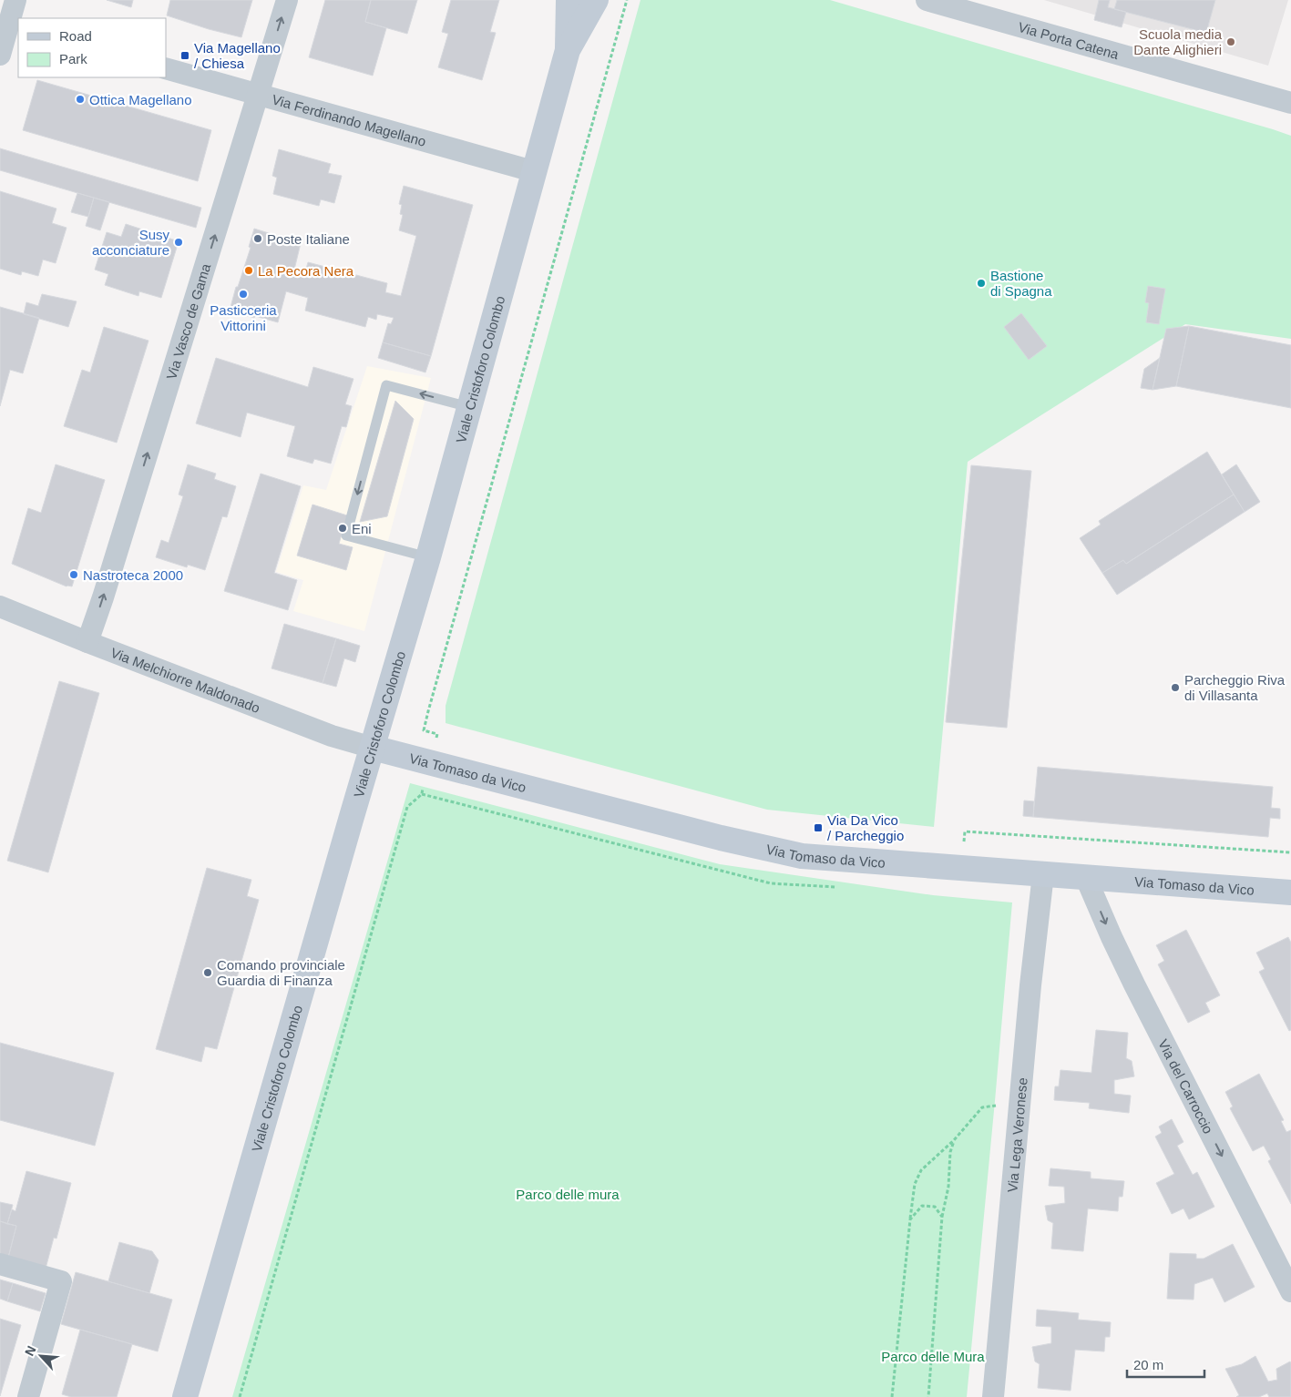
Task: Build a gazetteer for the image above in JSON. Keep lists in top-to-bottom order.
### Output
{
  "streets": {
    "street": [
      "Via Porta Catena",
      "Via Ferdinando Magellano",
      "Via Vasco de Gama",
      "Viale Cristoforo Colombo",
      "Via Melchiorre Maldonado",
      "Via Tomaso da Vico",
      "Via del Carroccio",
      "Via Lega Veronese"
    ]
  },
  "crossings": [
    ["Via Ferdinando Magellano", "Via Vasco de Gama"],
    ["Via Ferdinando Magellano", "Viale Cristoforo Colombo"],
    ["Via Vasco de Gama", "Via Melchiorre Maldonado"],
    ["Viale Cristoforo Colombo", "Via Melchiorre Maldonado"],
    ["Viale Cristoforo Colombo", "Via Tomaso da Vico"],
    ["Via Melchiorre Maldonado", "Via Tomaso da Vico"],
    ["Via Tomaso da Vico", "Via del Carroccio"],
    ["Via Tomaso da Vico", "Via Lega Veronese"]
  ],
  "one_way": ["Via Vasco de Gama", "Via del Carroccio"],
  "parks": ["Parco delle mura", "Parco delle Mura"],
  "places": {
    "other": [
      "Scuola media Dante Alighieri",
      "Ottica Magellano",
      "Poste Italiane",
      "Susy acconciature",
      "La Pecora Nera",
      "Bastione di Spagna",
      "Pasticceria Vittorini",
      "Eni",
      "Nastroteca 2000",
      "Parcheggio Riva di Villasanta",
      "Comando provinciale Guardia di Finanza"
    ],
    "transit": ["Via Magellano / Chiesa", "Via Da Vico / Parcheggio"]
  },
  "legend": ["Road", "Park"],
  "scale_bar": "20 m",
  "north": "top left"
}
